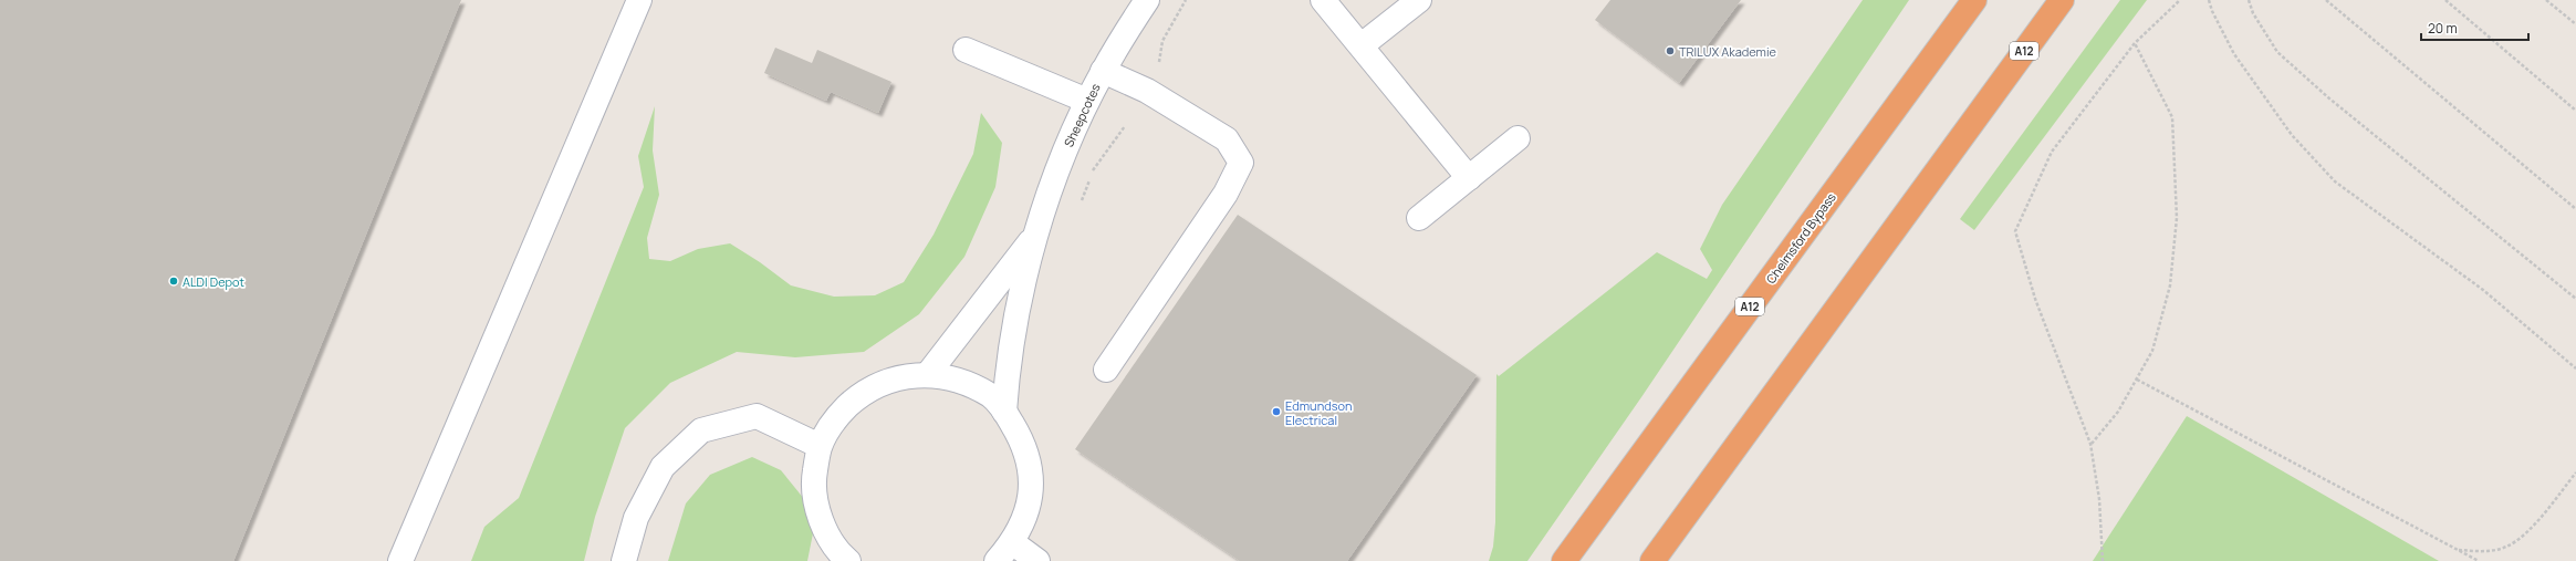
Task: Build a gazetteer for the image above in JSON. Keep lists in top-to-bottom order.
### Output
{
  "streets": {
    "highway": ["A12", "Chelmsford Bypass"],
    "street": ["Sheepcotes"]
  },
  "places": ["TRILUX Akademie", "ALDI Depot", "Edmundson Electrical"],
  "scale_bar": "20 m"
}
